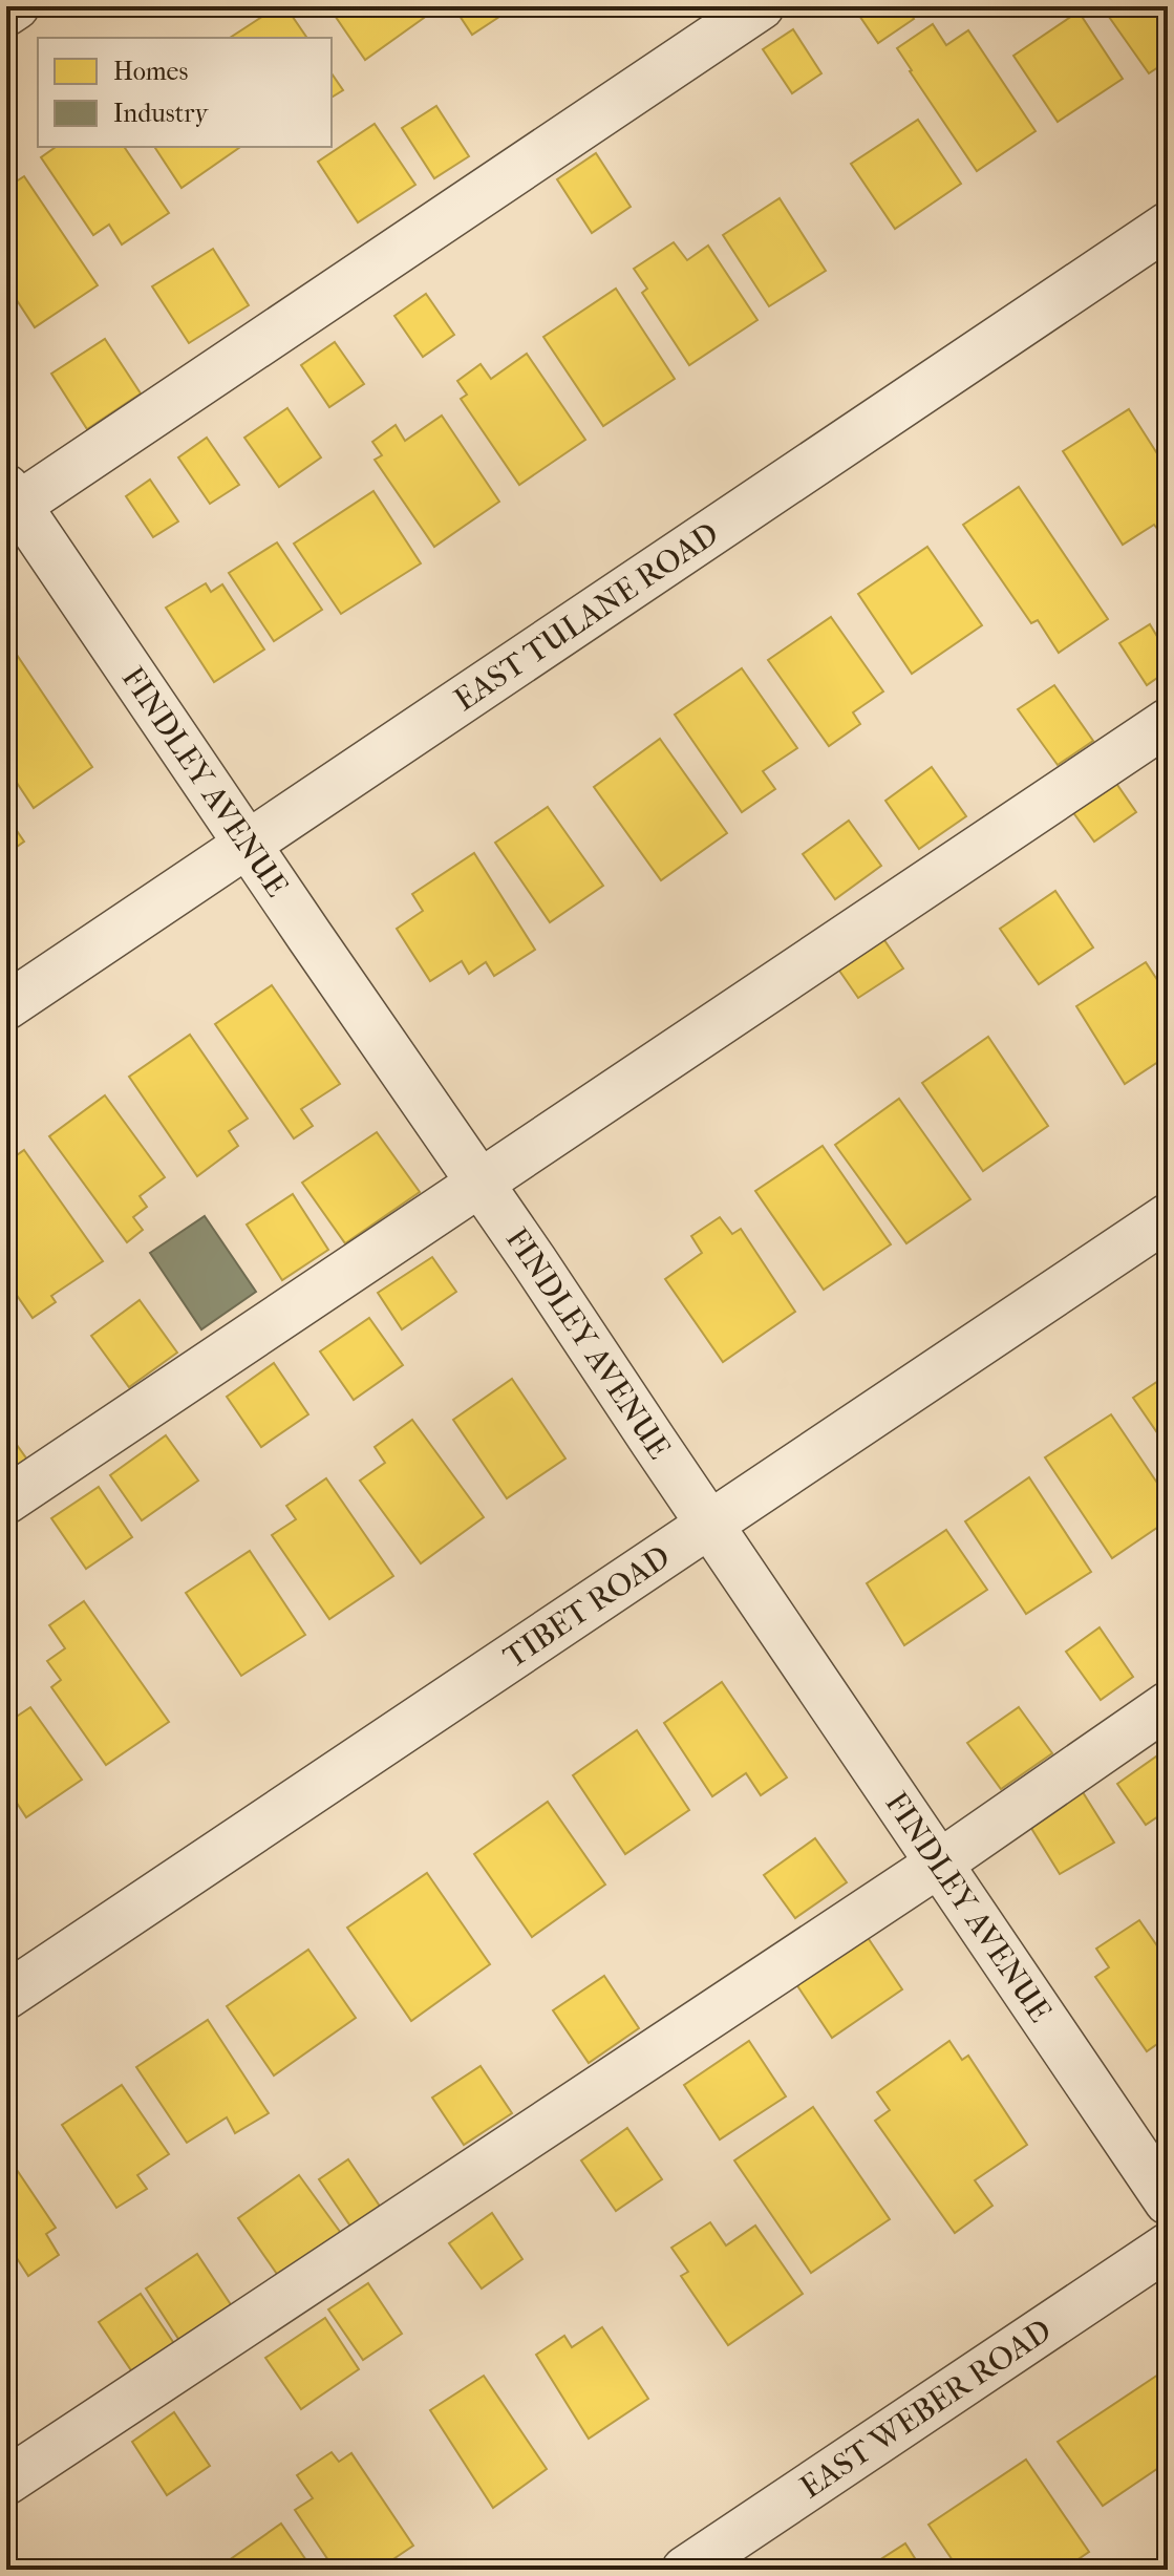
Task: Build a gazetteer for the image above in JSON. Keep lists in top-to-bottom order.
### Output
{
  "streets": {
    "street": [
      "EAST TULANE ROAD",
      "FINDLEY AVENUE",
      "TIBET ROAD",
      "EAST WEBER ROAD"
    ]
  },
  "crossings": [
    ["EAST TULANE ROAD", "FINDLEY AVENUE"],
    ["FINDLEY AVENUE", "TIBET ROAD"]
  ],
  "legend": ["Homes", "Industry"]
}
